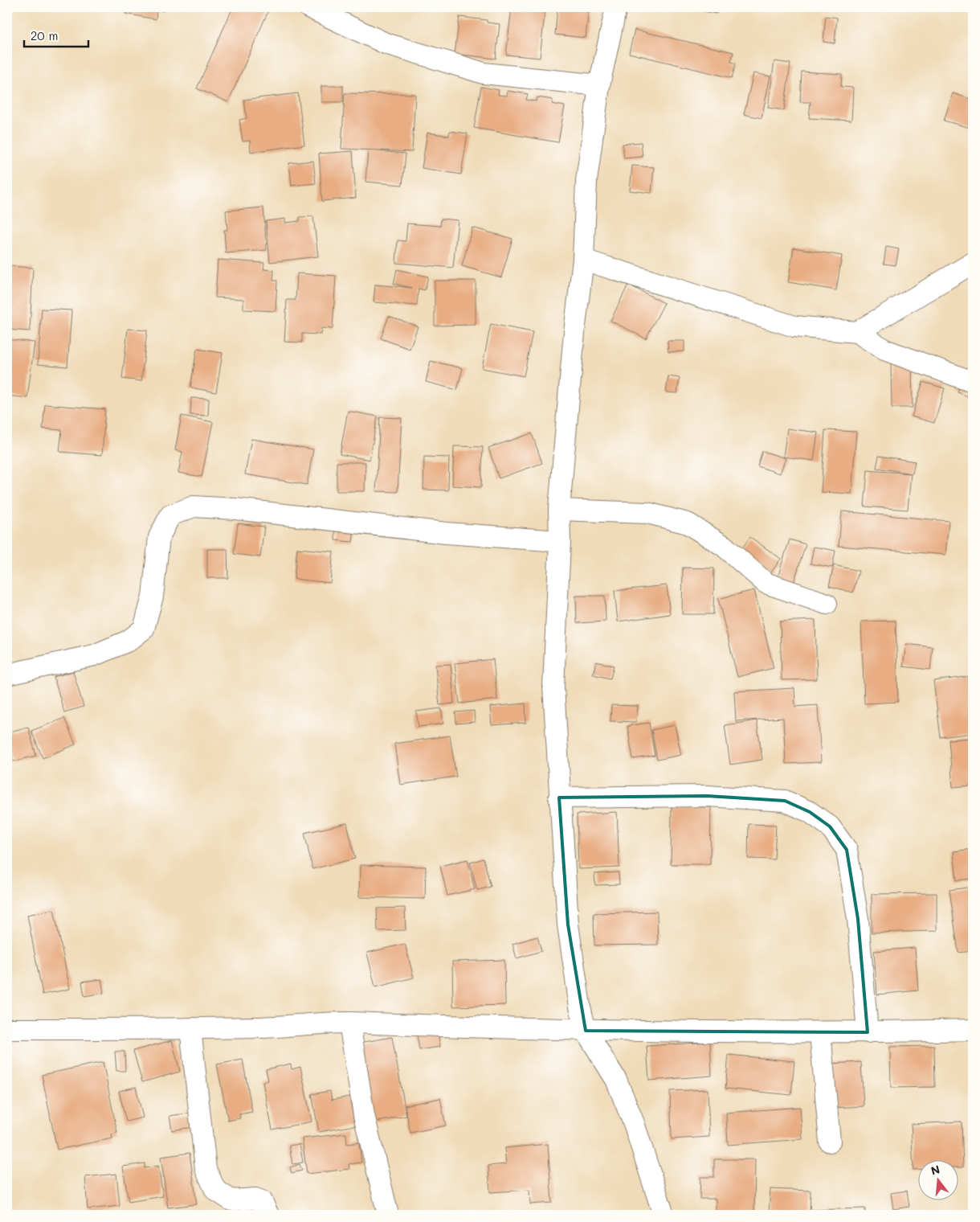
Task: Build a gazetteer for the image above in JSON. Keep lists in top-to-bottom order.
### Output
{
  "scale_bar": "20 m",
  "north": "top"
}
